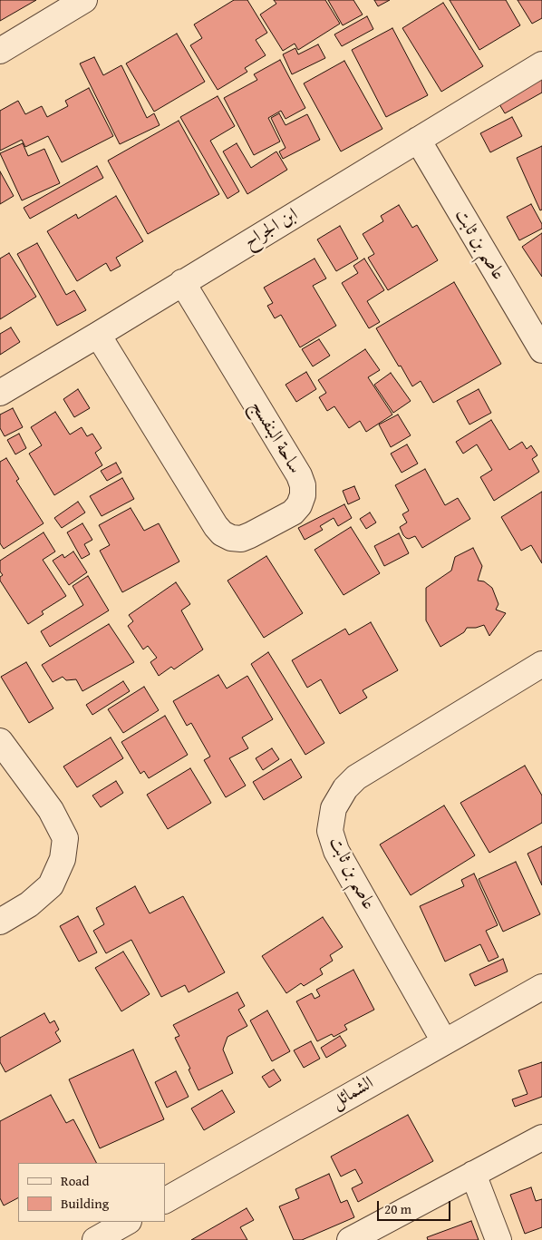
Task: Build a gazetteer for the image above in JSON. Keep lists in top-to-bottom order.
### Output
{
  "streets": {
    "street": [
      "ابن الجراح",
      "عاصم بن ثابت",
      "ساحة البنفسج",
      "الشمائل"
    ]
  },
  "crossings": [
    ["ابن الجراح", "عاصم بن ثابت"],
    ["ابن الجراح", "ساحة البنفسج"],
    ["عاصم بن ثابت", "الشمائل"]
  ],
  "legend": ["Road", "Building"],
  "scale_bar": "20 m"
}
